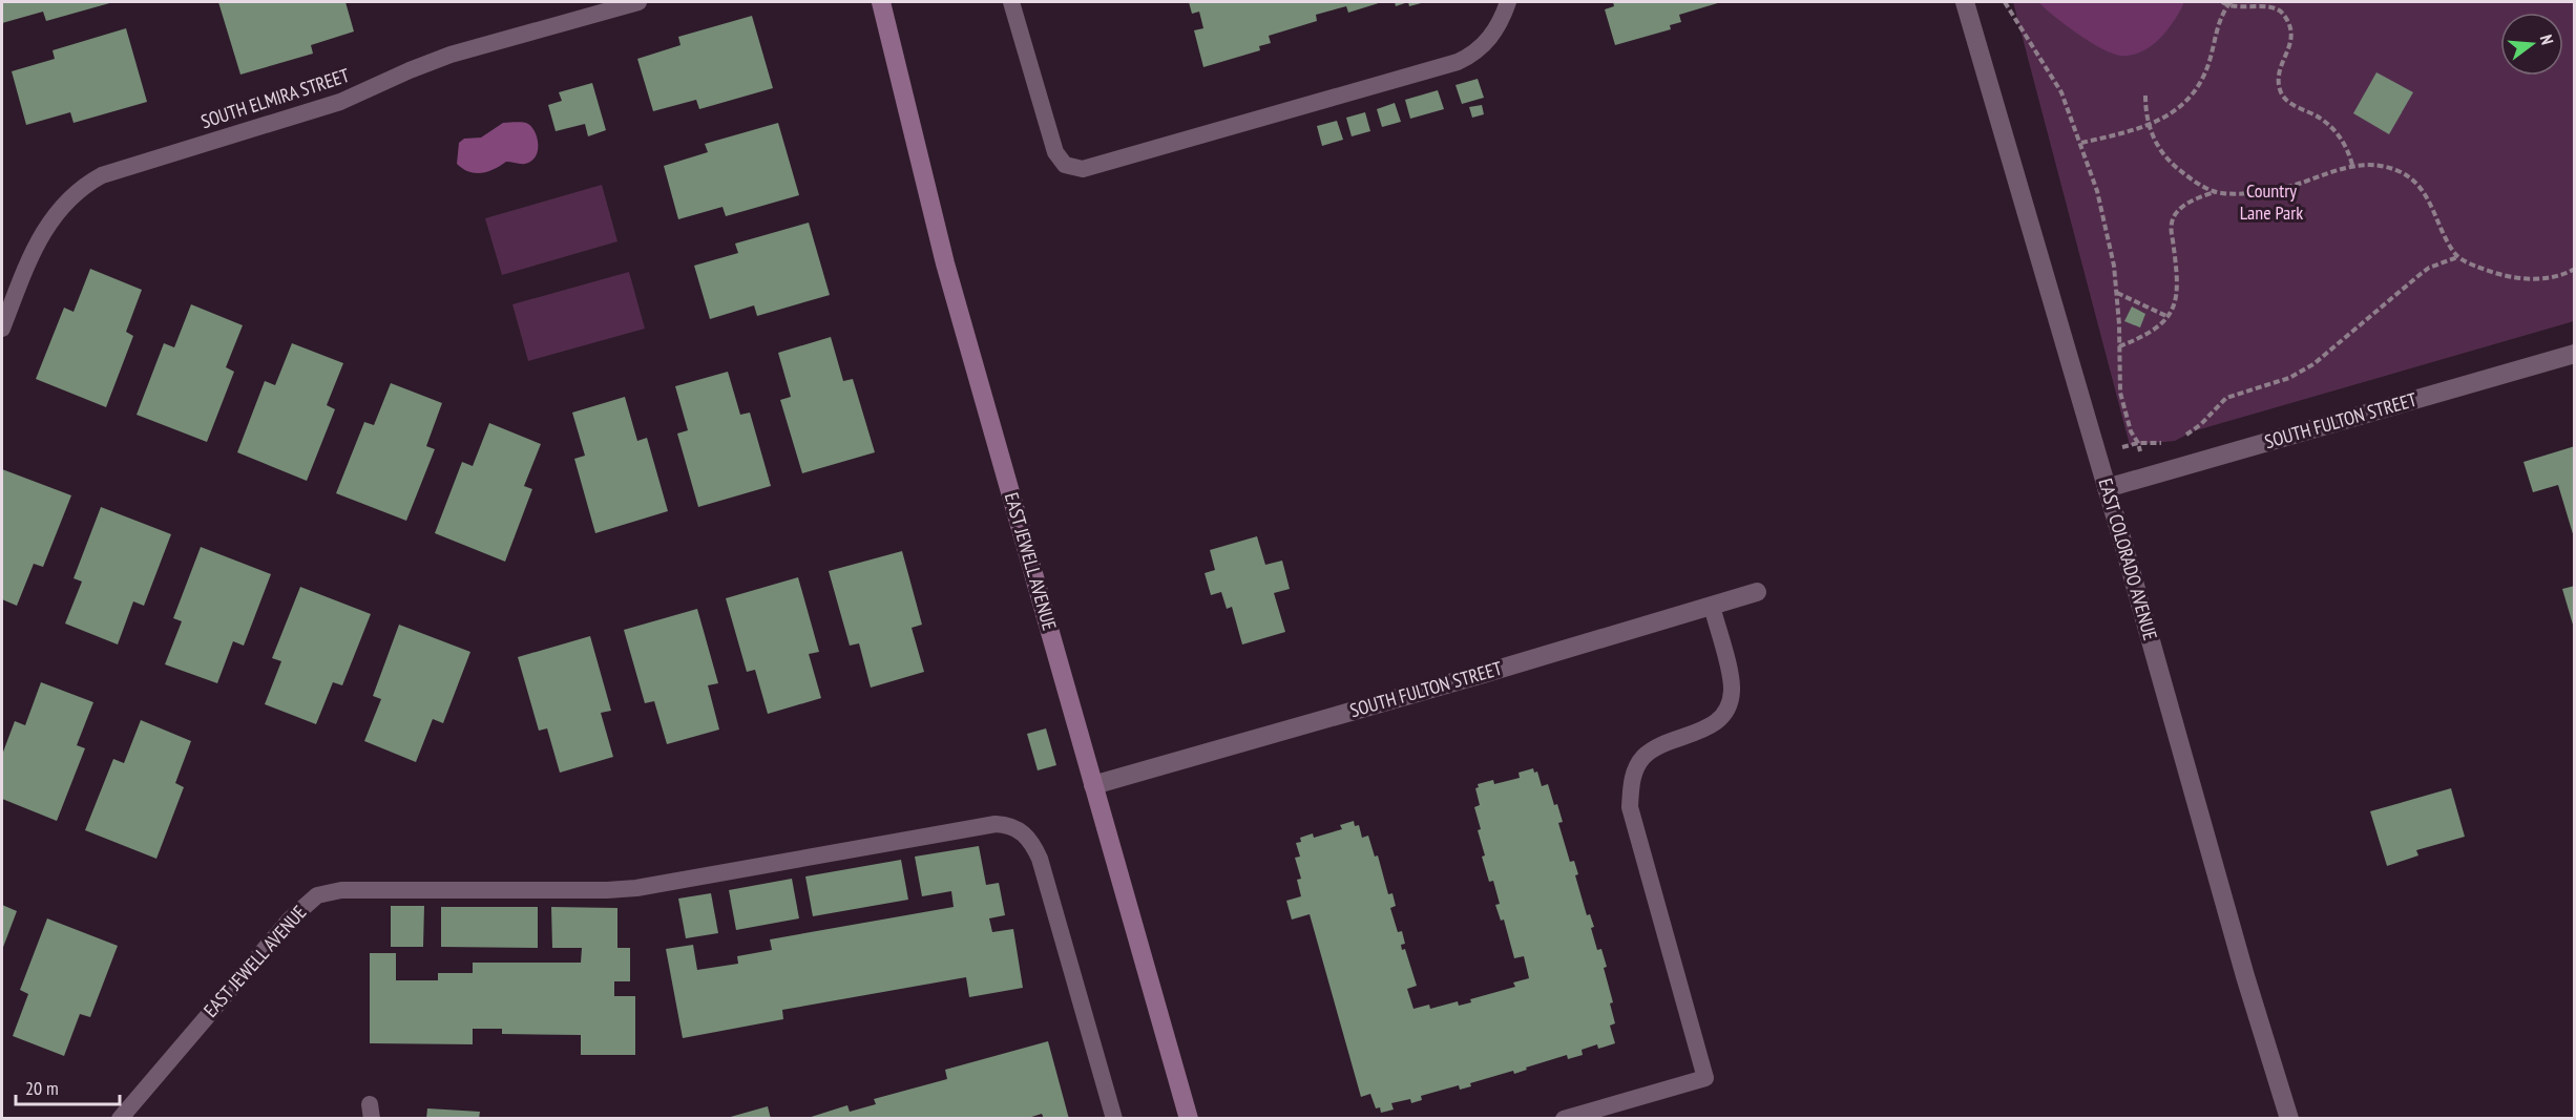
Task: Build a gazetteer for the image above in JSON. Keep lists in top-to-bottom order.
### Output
{
  "streets": {
    "street": ["SOUTH FULTON STREET", "EAST COLORADO AVENUE", "EAST JEWELL AVENUE"],
    "lane": ["SOUTH ELMIRA STREET"]
  },
  "crossings": [
    ["SOUTH FULTON STREET", "EAST COLORADO AVENUE"],
    ["SOUTH FULTON STREET", "EAST JEWELL AVENUE"]
  ],
  "parks": ["Country Lane Park"],
  "scale_bar": "20 m",
  "north": "right"
}
